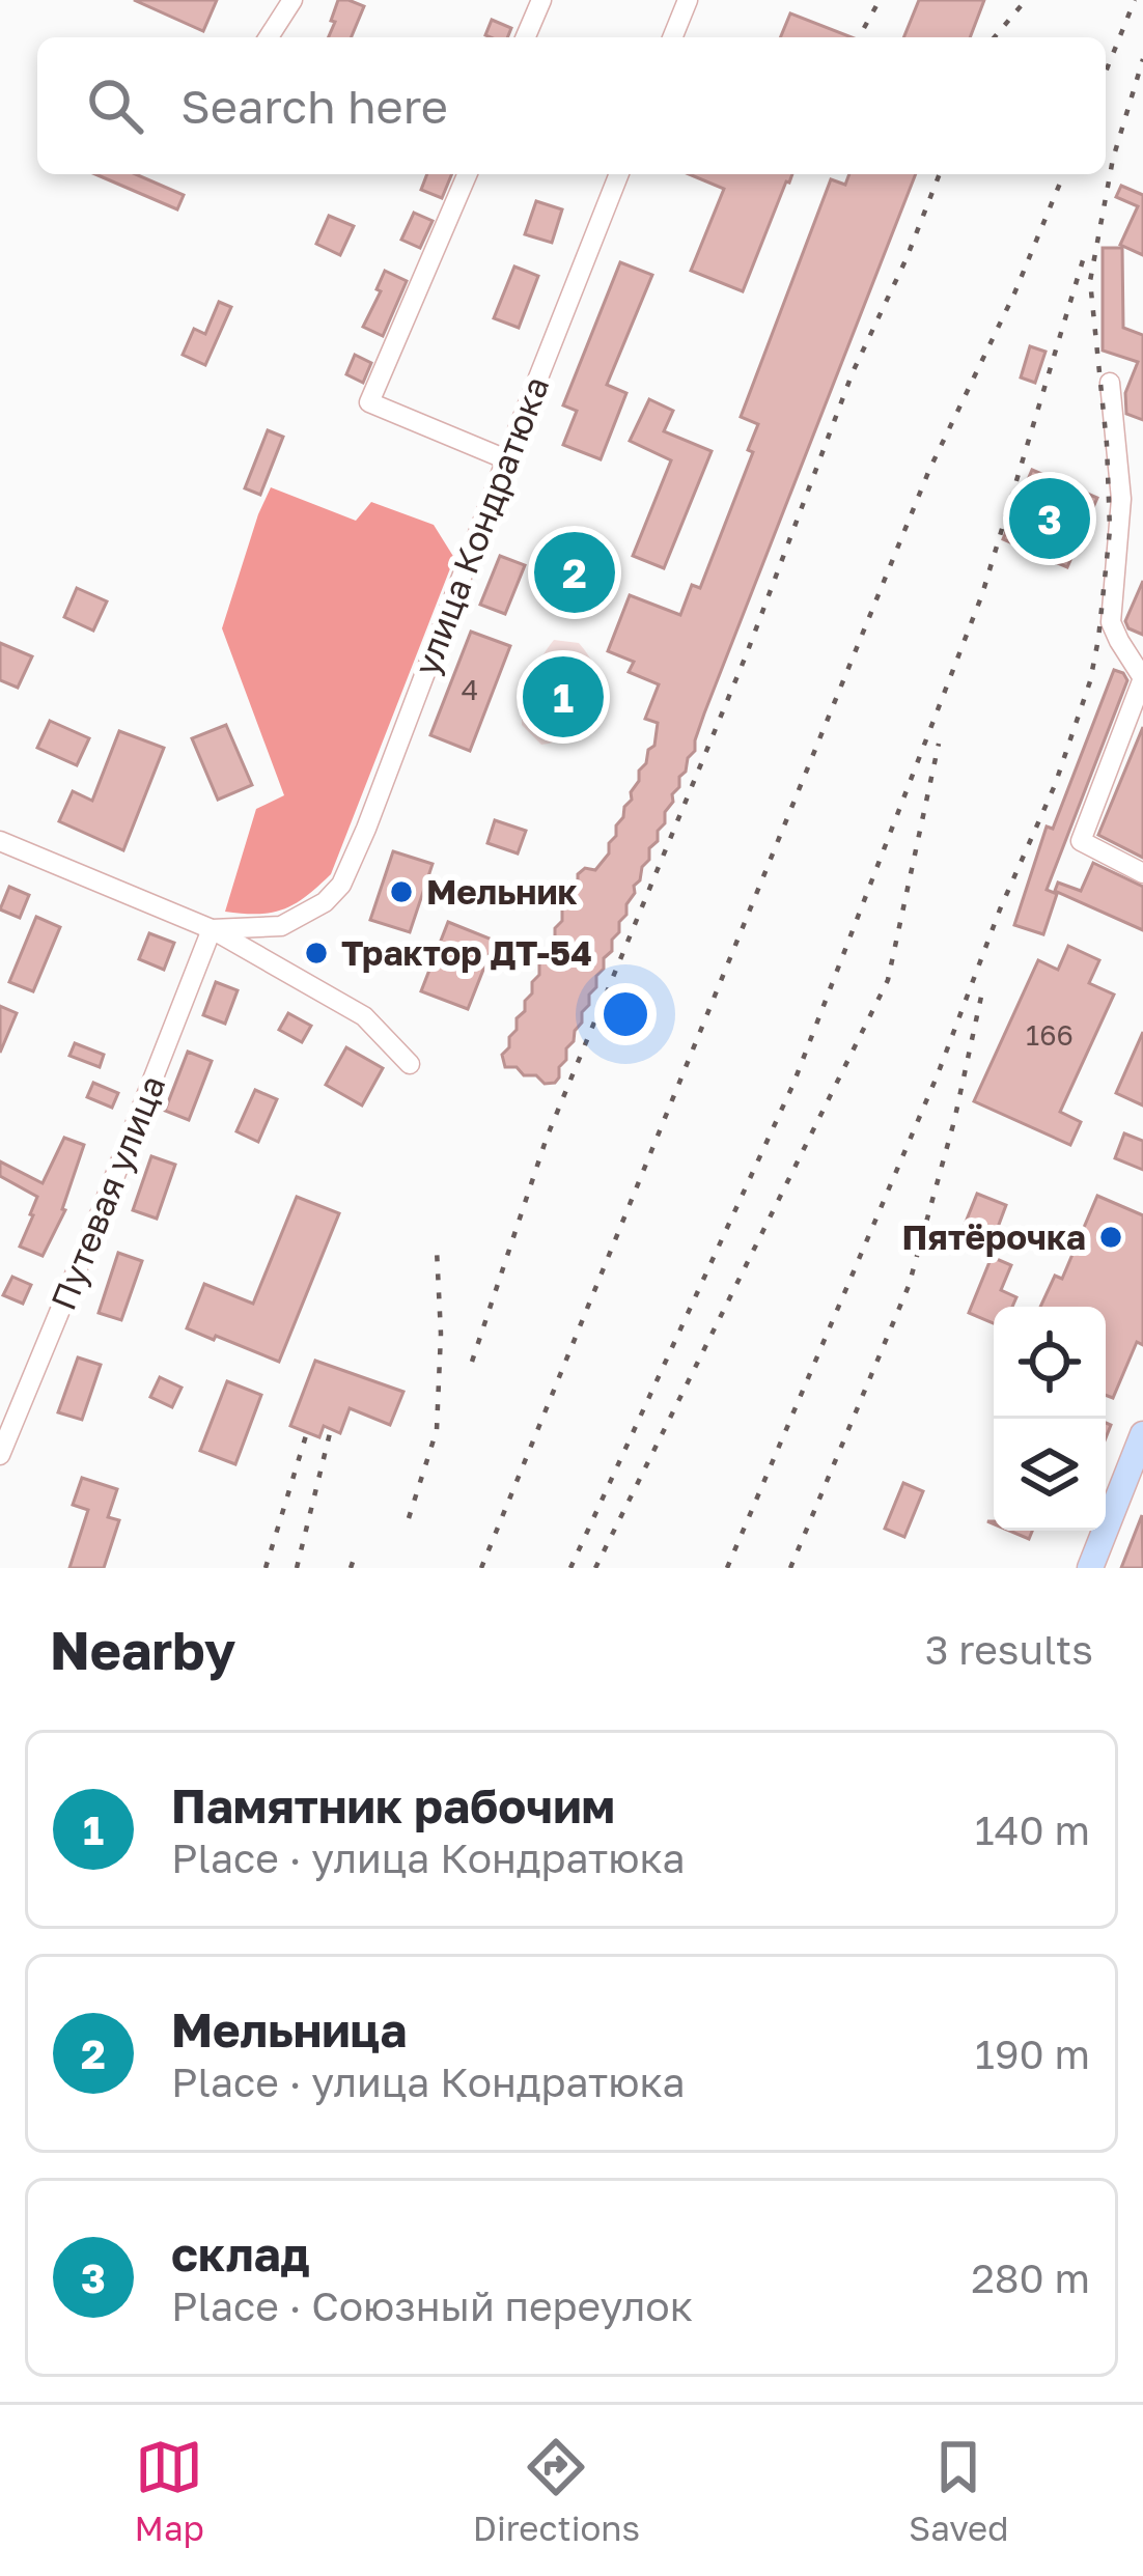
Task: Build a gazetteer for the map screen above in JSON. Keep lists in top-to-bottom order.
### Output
{
  "streets": {
    "street": ["улица Кондратюка", "Путевая улица"]
  },
  "crossings": [
    ["улица Кондратюка", "Путевая улица"]
  ],
  "places": ["Мельник", "Трактор ДТ-54", "Пятёрочка"],
  "house_numbers": ["4", "166"],
  "page": {
    "search": "Search here",
    "pins": ["3", "2", "1"],
    "heading": ["Nearby", "3 results"],
    "list": [
      {
        "mark": "1",
        "name": "Памятник рабочим",
        "note": "Place · улица Кондратюка",
        "value": "140 m"
      },
      {
        "mark": "2",
        "name": "Мельница",
        "note": "Place · улица Кондратюка",
        "value": "190 m"
      },
      {
        "mark": "3",
        "name": "склад",
        "note": "Place · Союзный переулок",
        "value": "280 m"
      }
    ],
    "nav": ["Map", "Directions", "Saved"]
  }
}
